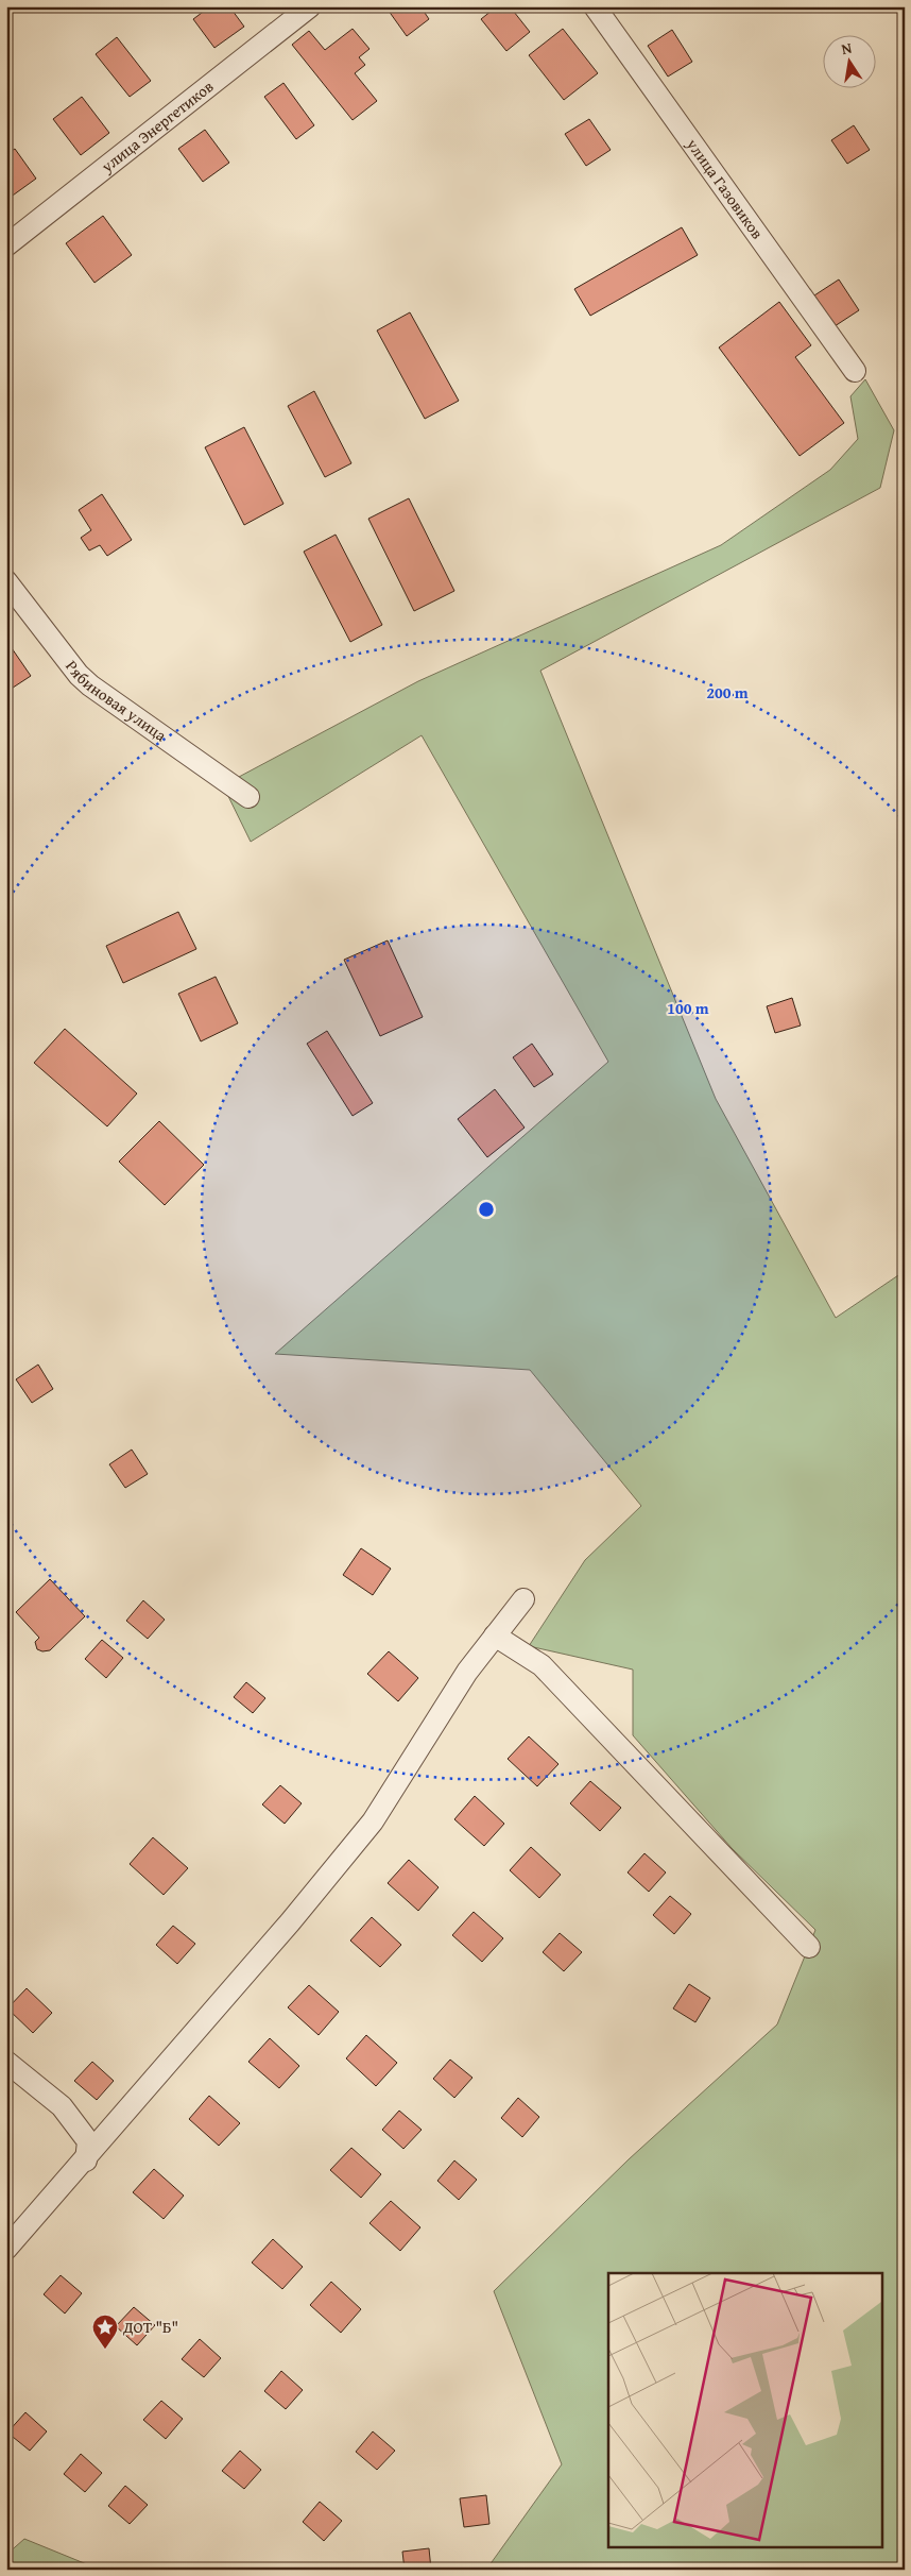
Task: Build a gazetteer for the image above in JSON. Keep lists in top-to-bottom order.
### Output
{
  "streets": {
    "street": ["улица Энергетиков", "улица Газовиков", "Рябиновая улица"]
  },
  "places": {
    "place": ["ДОТ \"Б\""]
  },
  "north": "top",
  "rings": ["200 m", "100 m"]
}
